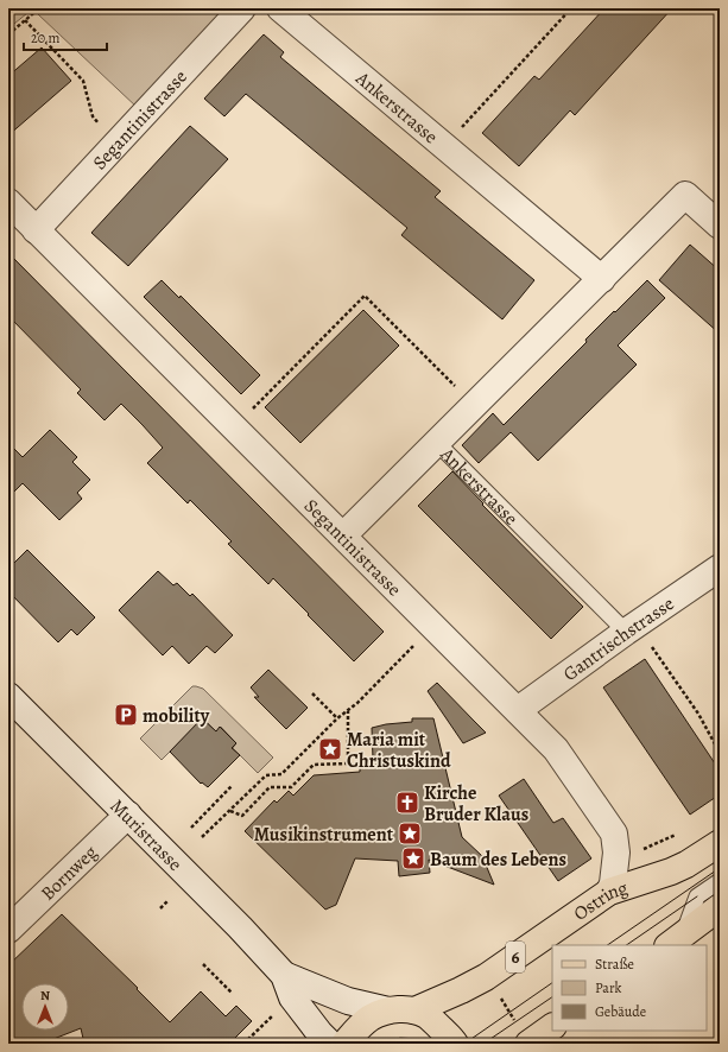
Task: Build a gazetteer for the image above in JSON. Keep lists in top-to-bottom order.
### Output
{
  "streets": {
    "main road": ["Ostring", "6"],
    "street": [
      "Ankerstrasse",
      "Segantinistrasse",
      "Gantrischstrasse",
      "Muristrasse",
      "Bornweg"
    ]
  },
  "crossings": [
    ["Ankerstrasse", "Gantrischstrasse"],
    ["Segantinistrasse", "Gantrischstrasse"],
    ["Segantinistrasse", "Ostring"],
    ["Muristrasse", "Bornweg"]
  ],
  "places": {
    "parking": ["mobility"],
    "place": ["Maria mit Christuskind", "Musikinstrument", "Baum des Lebens"],
    "church": ["Kirche Bruder Klaus"]
  },
  "legend": ["Straße", "Park", "Gebäude"],
  "scale_bar": "20 m",
  "north": "top"
}
